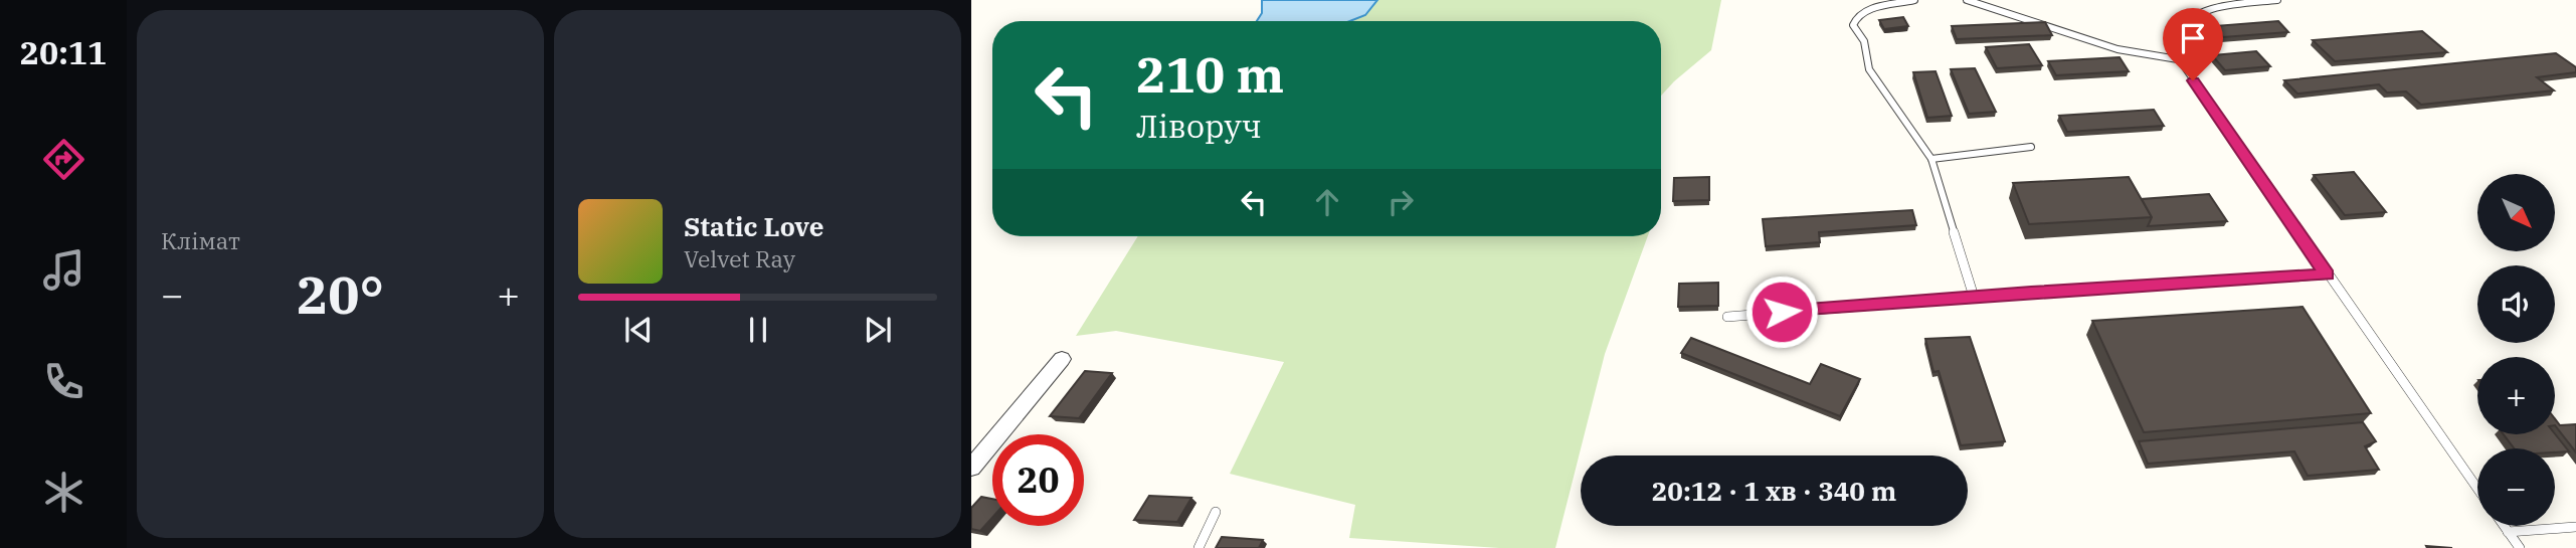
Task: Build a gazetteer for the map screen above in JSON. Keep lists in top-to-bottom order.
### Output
{
  "north": "bottom right",
  "page": {
    "tabs": "20:11",
    "tile": "Клімат",
    "turn": ["210 m", "Ліворуч"],
    "map_buttons": ["+", "−"],
    "song": ["Static Love", "Velvet Ray"],
    "heat": ["−", "20°", "+"],
    "limit": "20",
    "trip": "20:12 · 1 хв · 340 m"
  }
}
